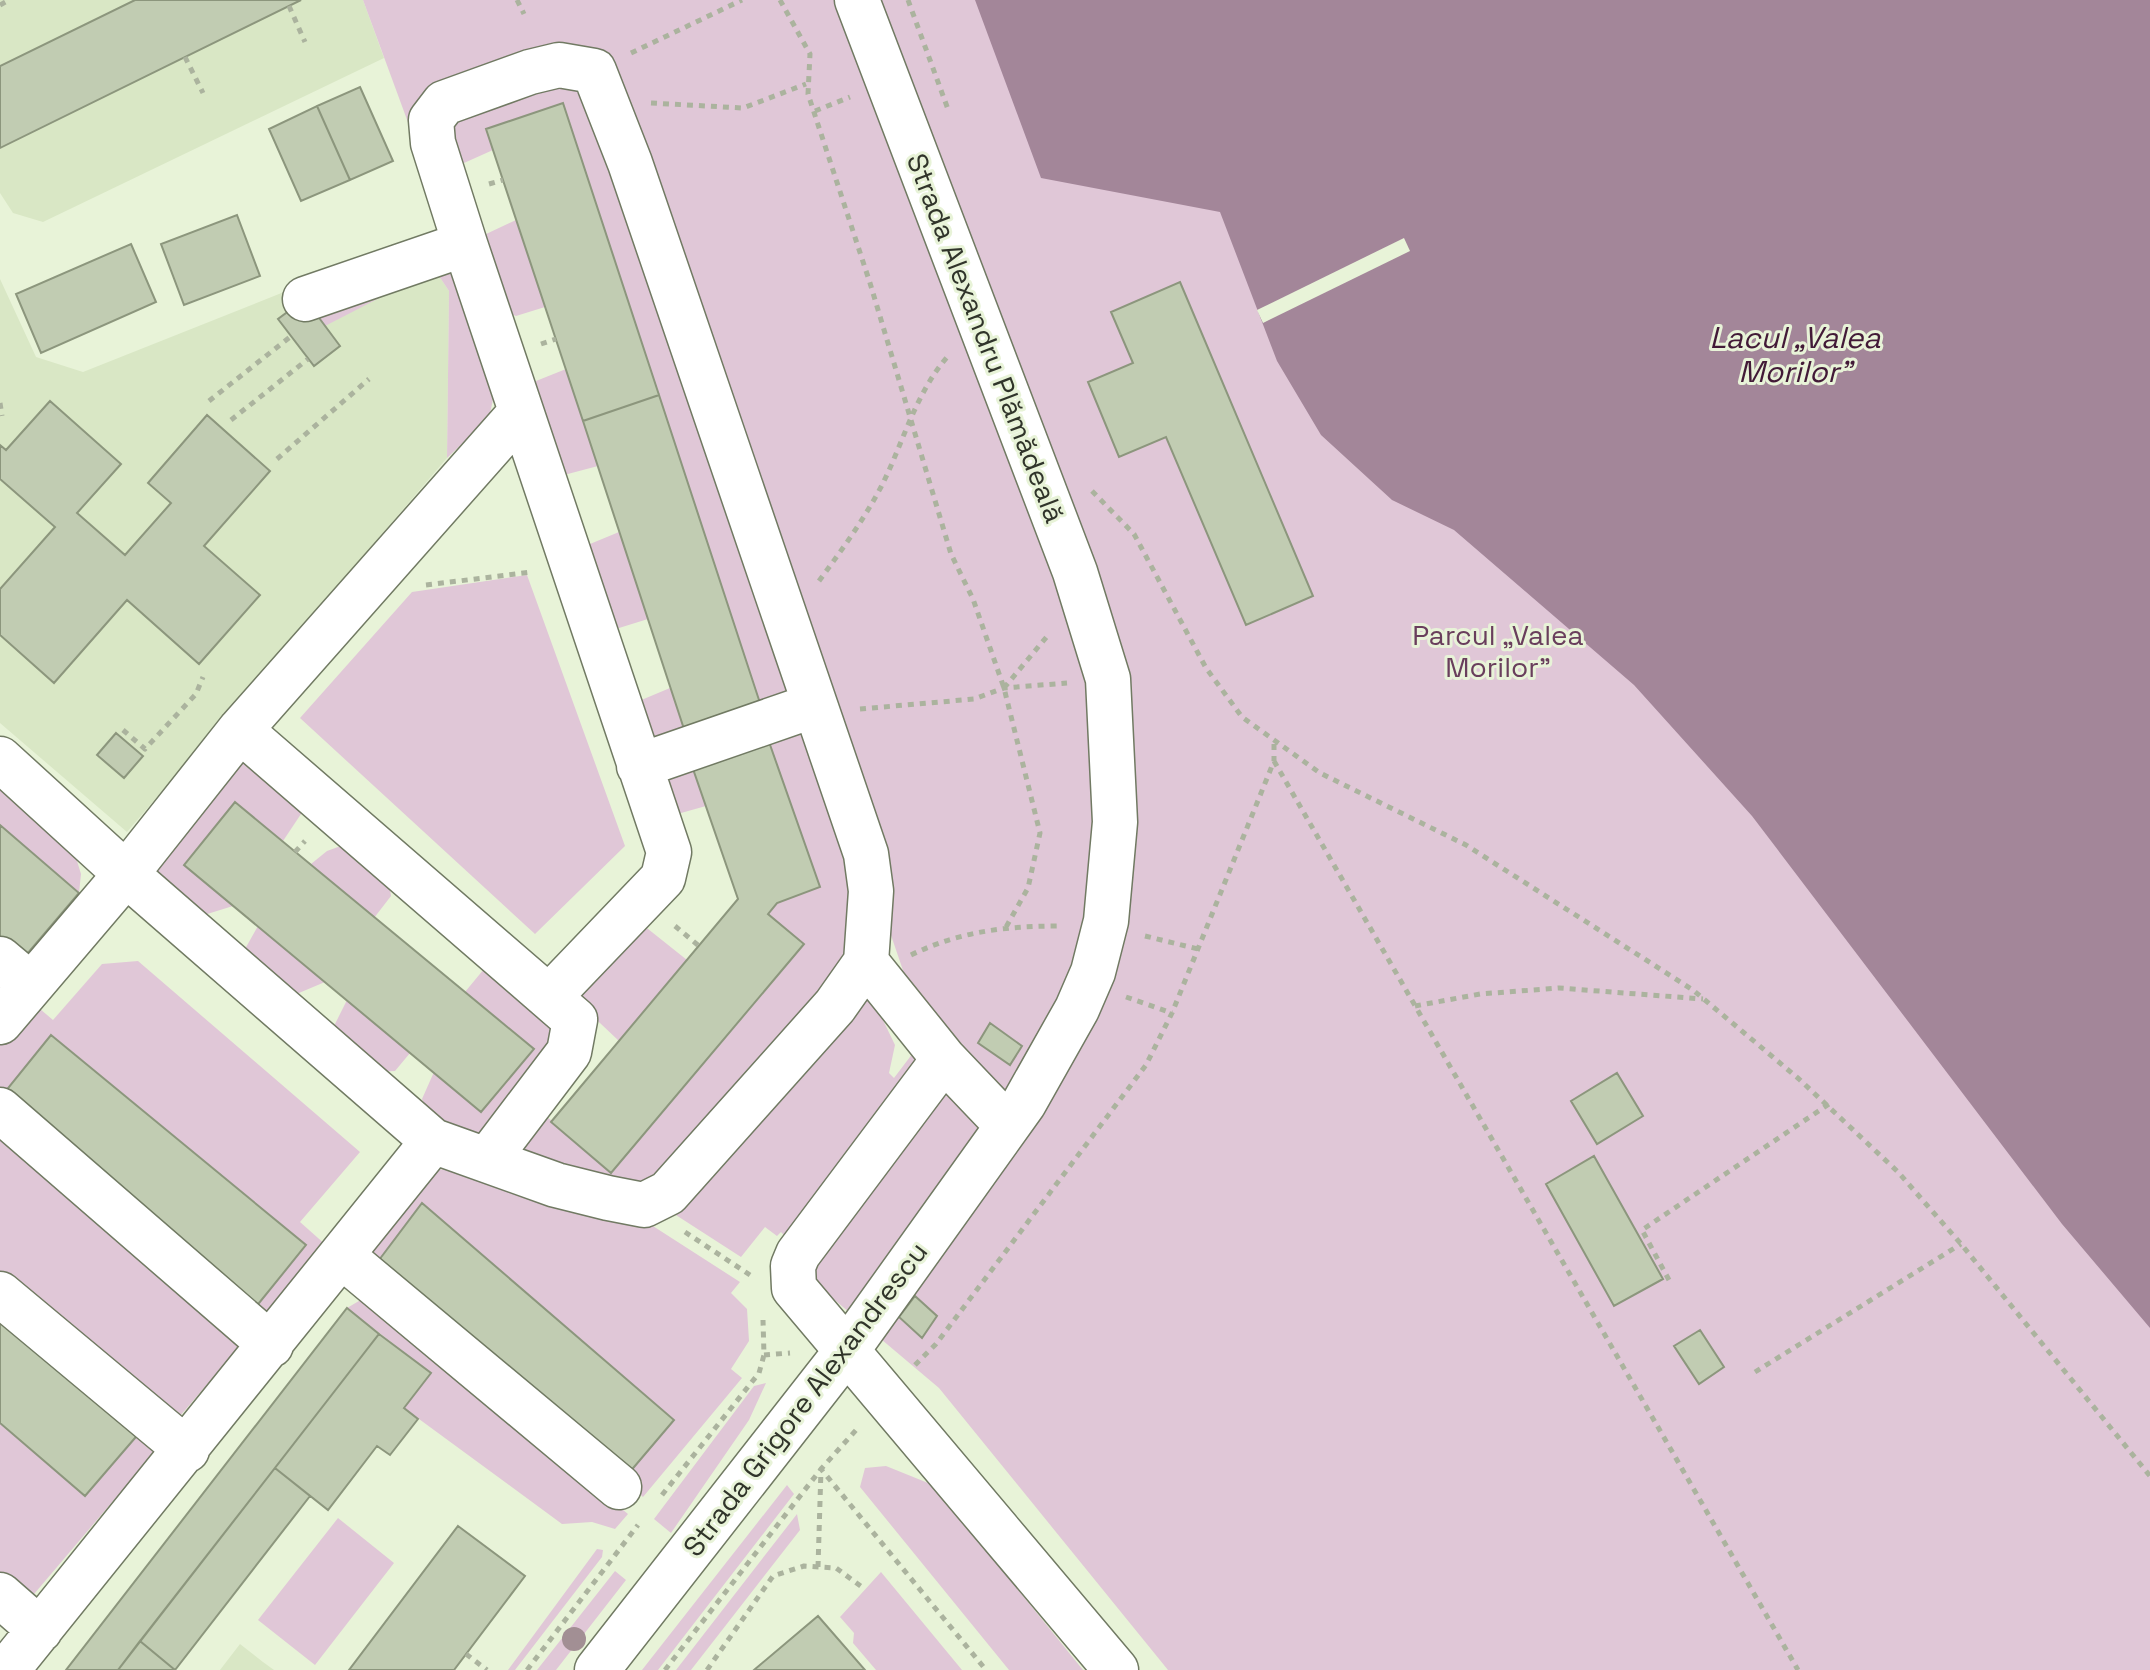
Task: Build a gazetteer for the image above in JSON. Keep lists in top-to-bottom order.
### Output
{
  "streets": {
    "street": ["Strada Alexandru Plămădeală", "Strada Grigore Alexandrescu"]
  },
  "crossings": [
    ["Strada Alexandru Plămădeală", "Strada Grigore Alexandrescu"]
  ],
  "water": ["Lacul „Valea Morilor”"],
  "parks": ["Parcul „Valea Morilor”"]
}
